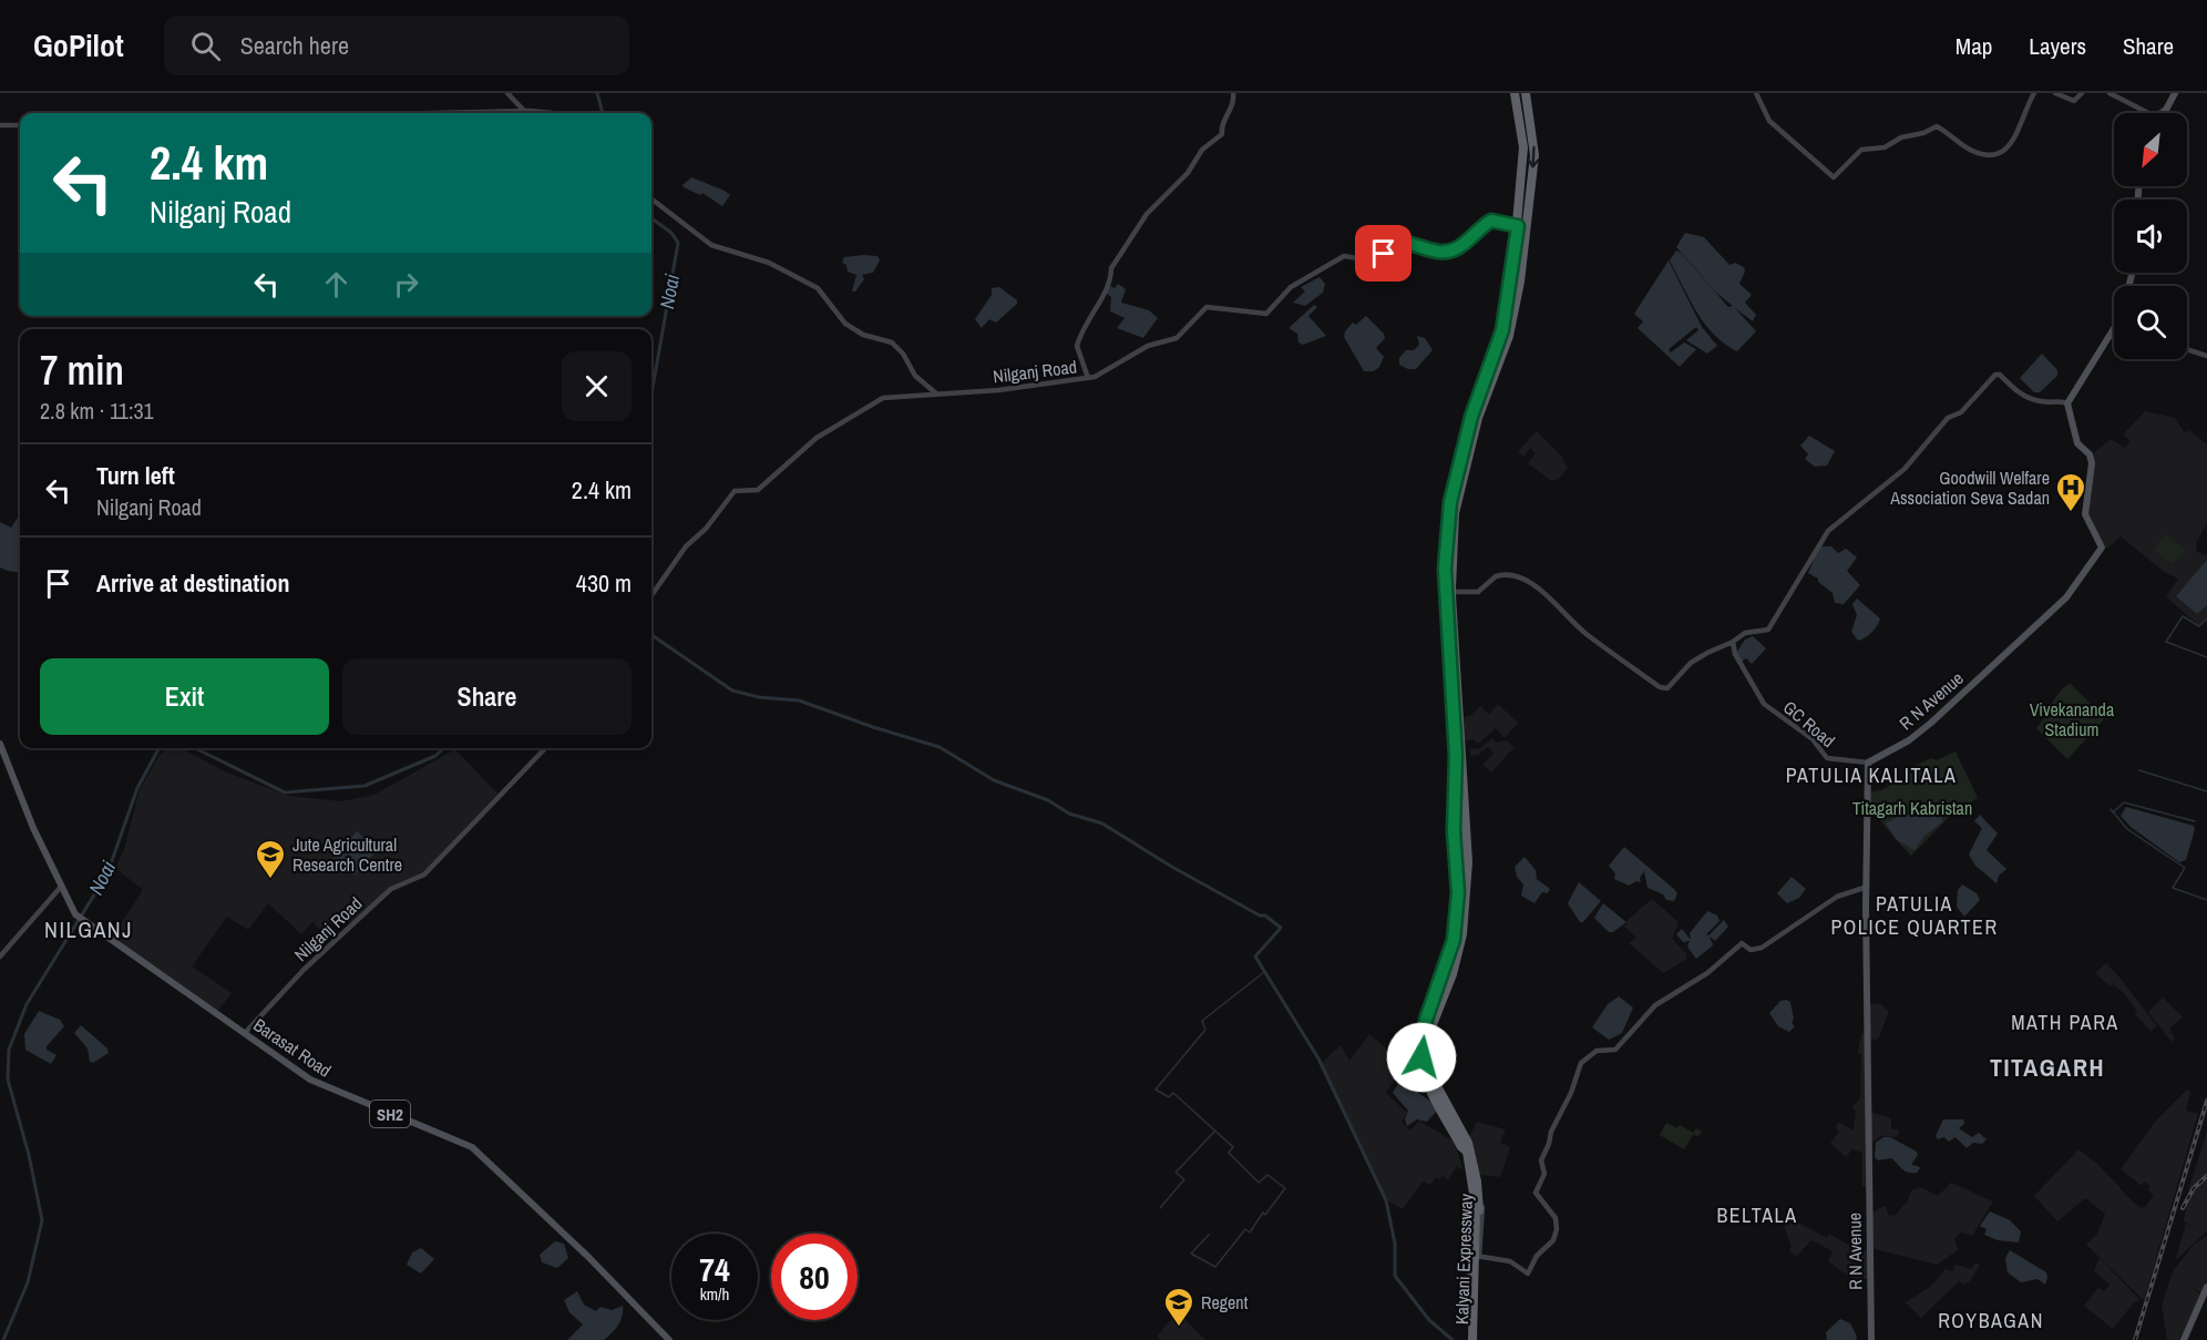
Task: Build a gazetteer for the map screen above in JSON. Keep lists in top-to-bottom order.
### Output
{
  "streets": {
    "highway": ["Kalyani Expressway"],
    "main road": ["R N Avenue", "Barasat Road", "SH2"],
    "street": ["Nilganj Road", "GC Road"]
  },
  "crossings": [
    ["Nilganj Road", "Barasat Road"],
    ["Nilganj Road", "Kalyani Expressway"],
    ["R N Avenue", "GC Road"],
    ["Barasat Road", "SH2"]
  ],
  "districts": [
    "PATULIA KALITALA",
    "PATULIA POLICE QUARTER",
    "NILGANJ",
    "MATH PARA",
    "TITAGARH",
    "BELTALA",
    "ROYBAGAN"
  ],
  "water": ["Noai"],
  "parks": ["Vivekananda Stadium", "Titagarh Kabristan"],
  "places": {
    "hospital": ["Goodwill Welfare Association Seva Sadan"],
    "school or university": ["Jute Agricultural Research Centre", "Regent"]
  },
  "north": "bottom left",
  "page": {
    "header": "GoPilot",
    "search": "Search here",
    "nav": ["Map", "Layers", "Share"],
    "turn": ["2.4 km", "Nilganj Road"],
    "heading": ["7 min", "2.8 km · 11:31"],
    "list": [
      {
        "name": "Turn left",
        "note": "Nilganj Road",
        "value": "2.4 km"
      },
      {
        "name": "Arrive at destination",
        "value": "430 m"
      }
    ],
    "buttons": ["Exit", "Share"],
    "speed": "74 km/h",
    "limit": "80"
  }
}
